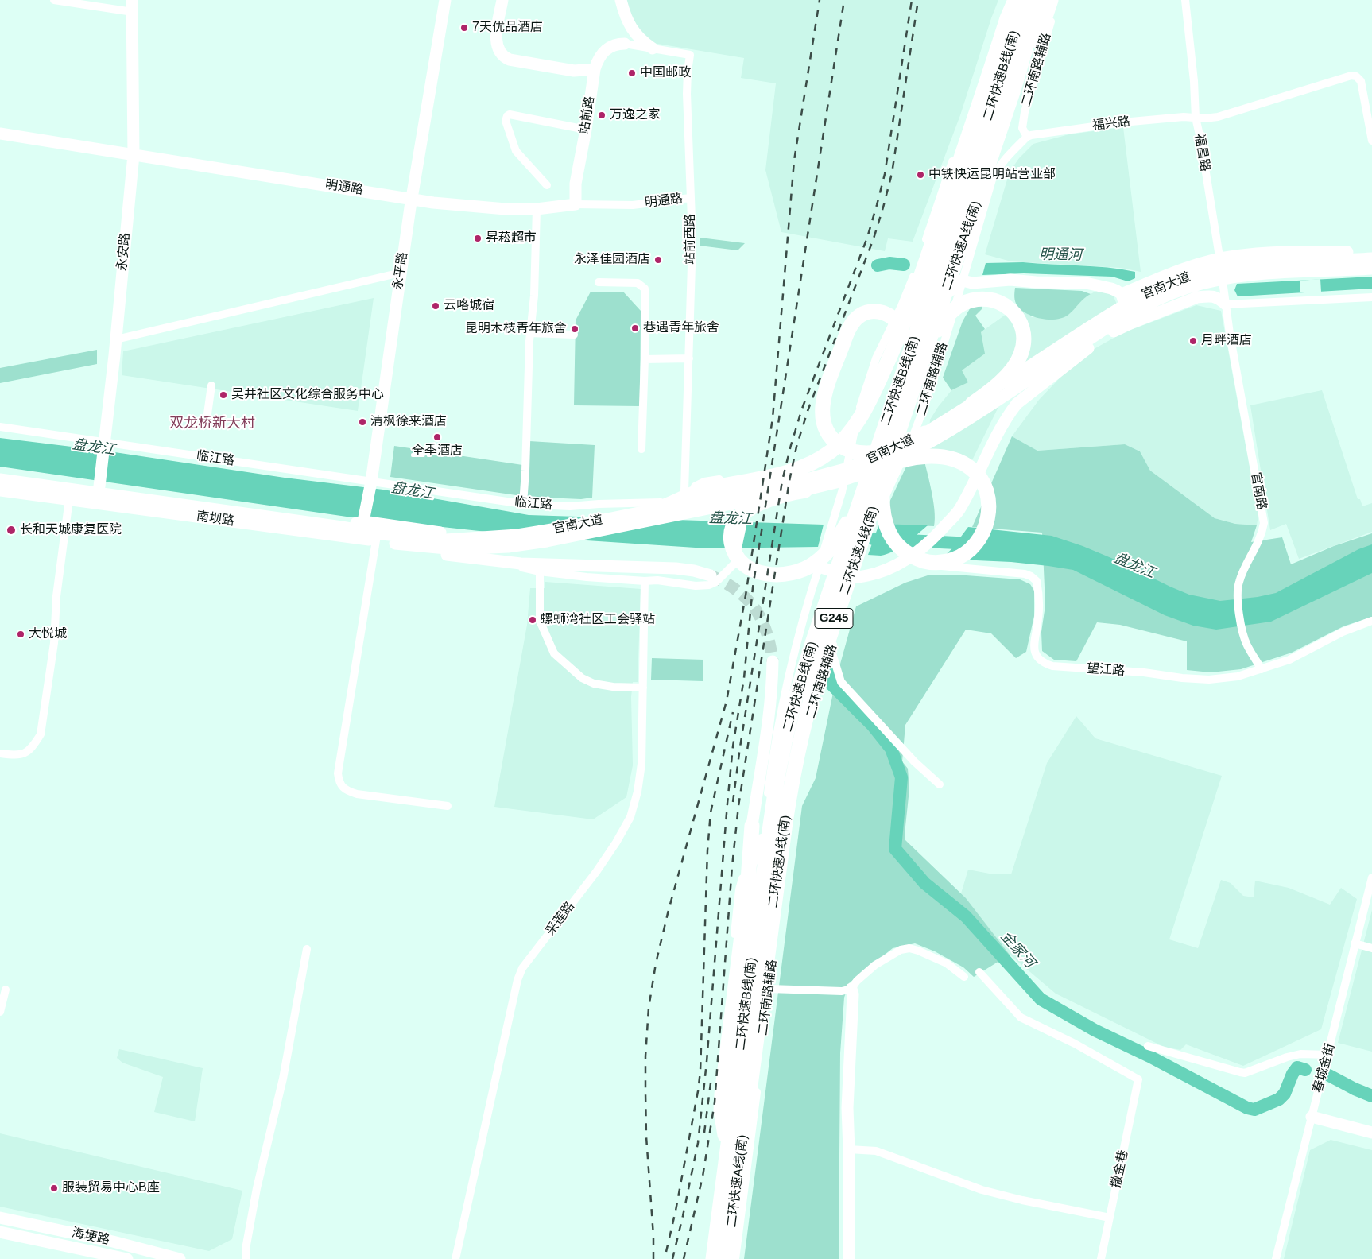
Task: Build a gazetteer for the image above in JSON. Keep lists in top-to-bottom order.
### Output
{
  "streets": {
    "highway": ["二环快速B线(南)", "二环快速A线(南)"],
    "main road": [
      "站前路",
      "明通路",
      "永安路",
      "永平路",
      "官南大道",
      "南坝路",
      "G245",
      "海埂路"
    ],
    "street": [
      "二环南路辅路",
      "福兴路",
      "福昌路",
      "站前西路",
      "临江路",
      "官南路",
      "望江路",
      "采莲路",
      "春城金街",
      "撒金巷"
    ]
  },
  "crossings": [
    ["二环南路辅路", "福兴路"],
    ["二环南路辅路", "G245"],
    ["二环快速B线(南)", "官南大道"],
    ["二环快速B线(南)", "G245"],
    ["站前路", "明通路"],
    ["站前路", "站前西路"],
    ["福兴路", "福昌路"],
    ["福昌路", "官南路"],
    ["明通路", "站前西路"],
    ["明通路", "永安路"],
    ["明通路", "永平路"],
    ["站前西路", "临江路"],
    ["二环快速A线(南)", "G245"],
    ["永安路", "临江路"],
    ["永安路", "南坝路"],
    ["永平路", "临江路"],
    ["官南大道", "南坝路"],
    ["官南路", "望江路"]
  ],
  "districts": ["双龙桥新大村"],
  "water": ["明通河", "盘龙江", "金家河"],
  "places": [
    "7天优品酒店",
    "中国邮政",
    "万逸之家",
    "中铁快运昆明站营业部",
    "昇菘超市",
    "永泽佳园酒店",
    "云咯城宿",
    "巷遇青年旅舍",
    "昆明木枝青年旅舍",
    "月畔酒店",
    "吴井社区文化综合服务中心",
    "清枫徐来酒店",
    "全季酒店",
    "长和天城康复医院",
    "螺蛳湾社区工会驿站",
    "大悦城",
    "服装贸易中心B座"
  ]
}
